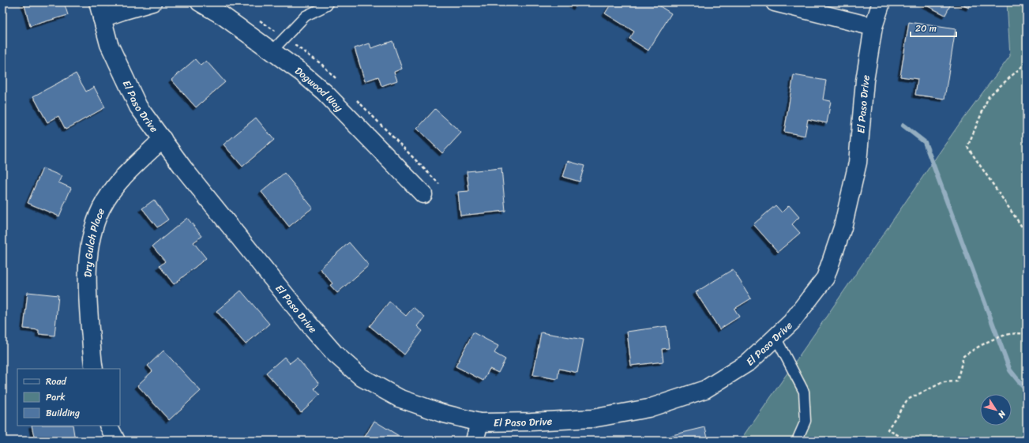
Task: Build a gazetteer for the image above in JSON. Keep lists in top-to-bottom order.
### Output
{
  "streets": {
    "street": ["Dogwood Way", "El Paso Drive", "Dry Gulch Place"]
  },
  "crossings": [
    ["El Paso Drive", "Dry Gulch Place"]
  ],
  "legend": ["Road", "Park", "Building"],
  "scale_bar": "20 m",
  "north": "bottom right"
}
